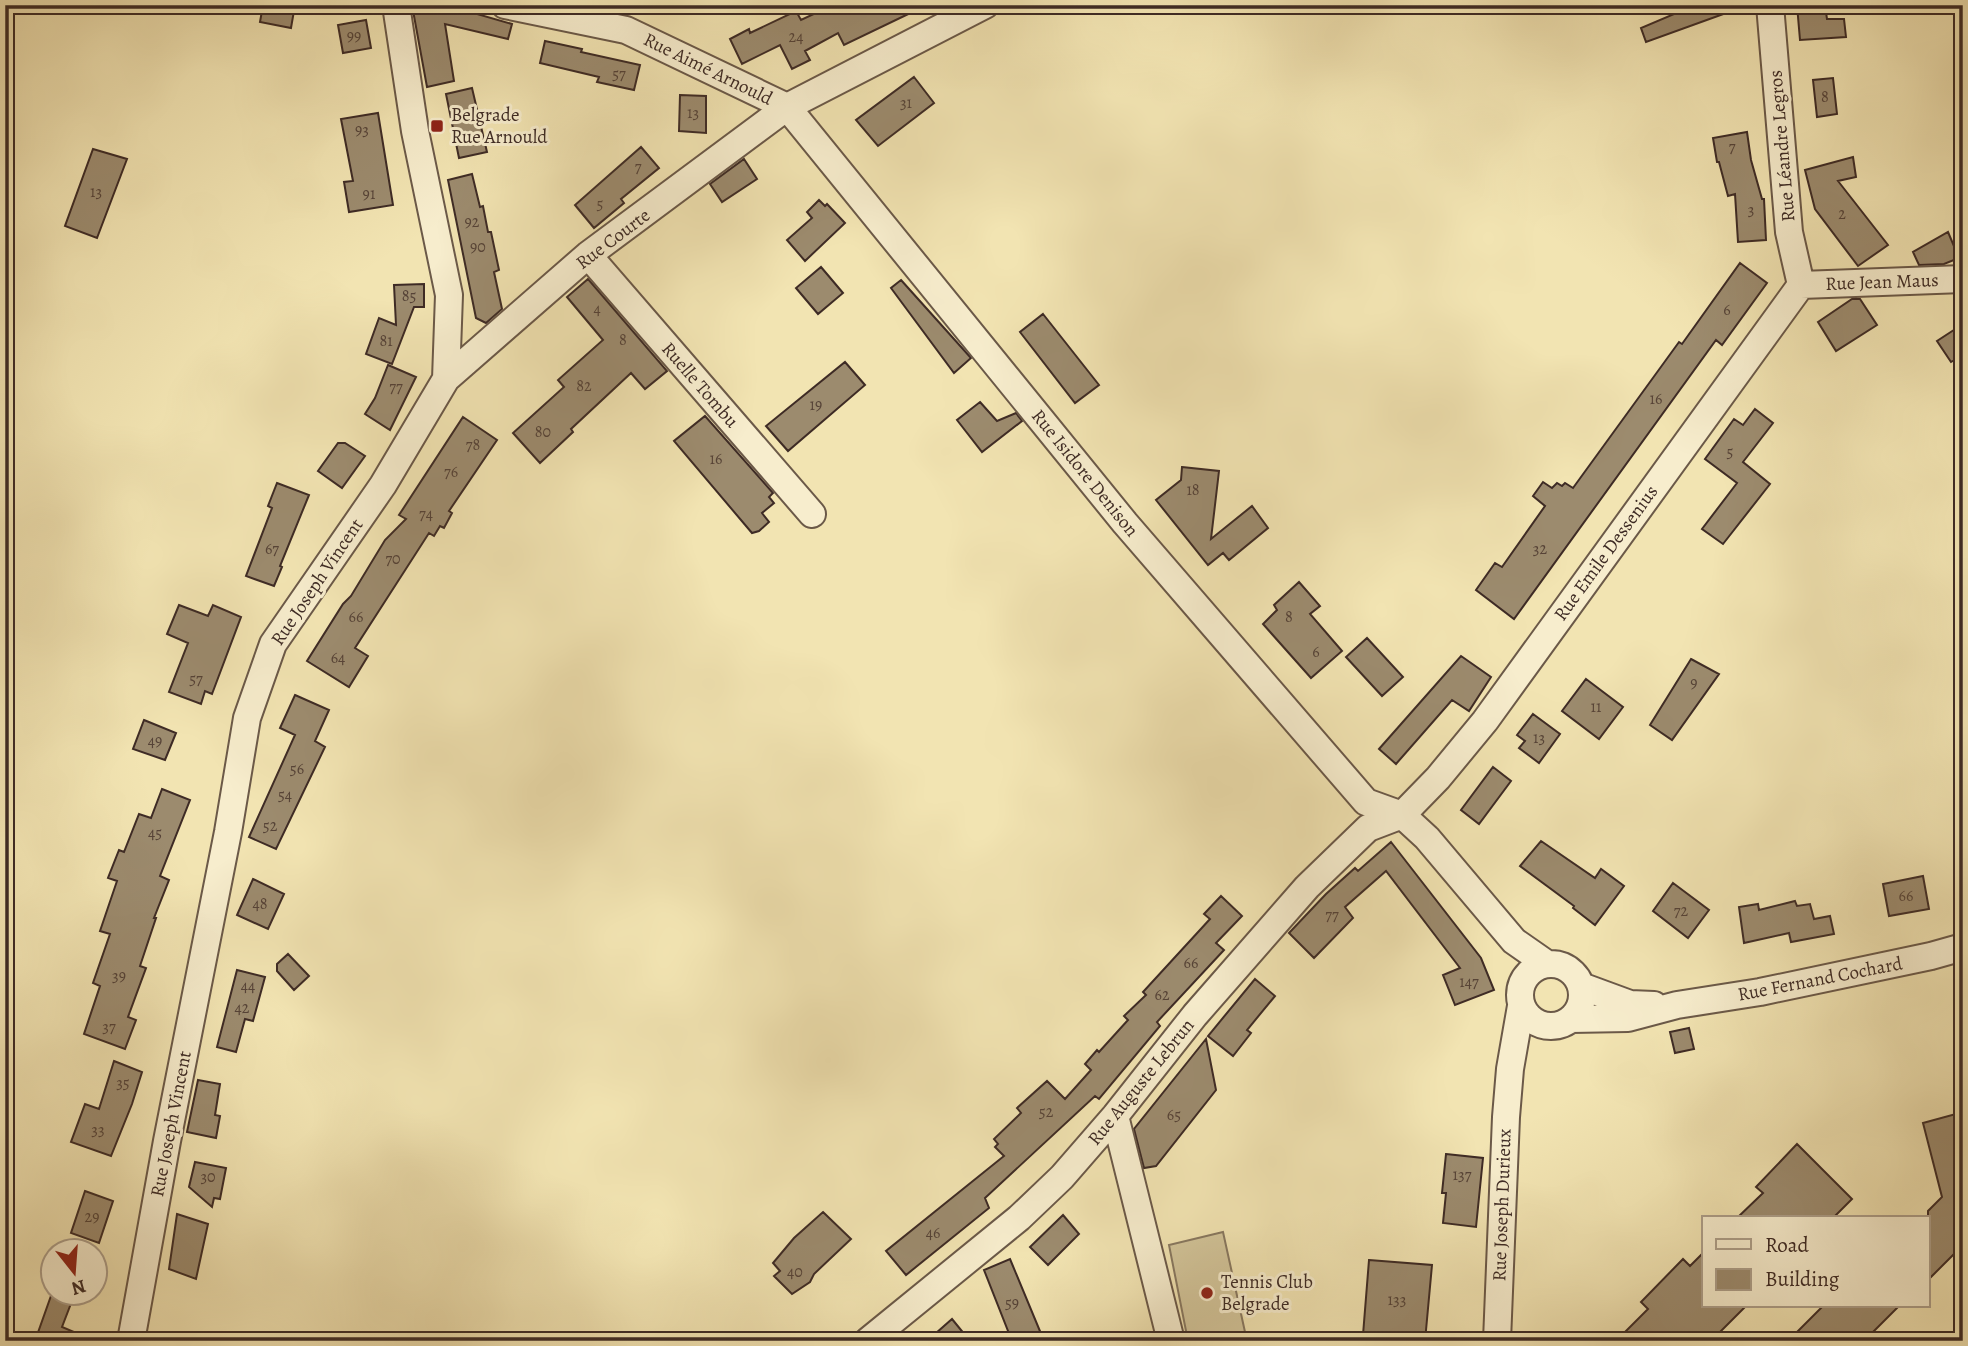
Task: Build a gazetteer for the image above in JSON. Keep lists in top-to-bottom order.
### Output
{
  "streets": {
    "street": [
      "Rue Aimé Arnould",
      "Rue Léandre Legros",
      "Rue Courte",
      "Rue Jean Maus",
      "Ruelle Tombu",
      "Rue Isidore Denison",
      "Rue Emile Dessenius",
      "Rue Joseph Vincent",
      "Rue Fernand Cochard",
      "Rue Auguste Lebrun",
      "Rue Joseph Durieux"
    ]
  },
  "crossings": [
    ["Rue Aimé Arnould", "Rue Courte"],
    ["Rue Aimé Arnould", "Rue Isidore Denison"],
    ["Rue Léandre Legros", "Rue Jean Maus"],
    ["Rue Léandre Legros", "Rue Emile Dessenius"],
    ["Rue Courte", "Ruelle Tombu"],
    ["Rue Courte", "Rue Isidore Denison"],
    ["Rue Courte", "Rue Joseph Vincent"],
    ["Rue Jean Maus", "Rue Emile Dessenius"],
    ["Rue Isidore Denison", "Rue Emile Dessenius"],
    ["Rue Isidore Denison", "Rue Auguste Lebrun"],
    ["Rue Emile Dessenius", "Rue Auguste Lebrun"],
    ["Rue Fernand Cochard", "Rue Joseph Durieux"]
  ],
  "places": {
    "transit": ["Belgrade Rue Arnould"],
    "other": ["Tennis Club Belgrade"]
  },
  "house_numbers": [
    "99",
    "24",
    "57",
    "8",
    "31",
    "13",
    "93",
    "7",
    "7",
    "13",
    "91",
    "5",
    "3",
    "2",
    "92",
    "90",
    "85",
    "4",
    "6",
    "8",
    "81",
    "82",
    "77",
    "16",
    "19",
    "80",
    "78",
    "5",
    "16",
    "76",
    "18",
    "74",
    "67",
    "32",
    "70",
    "66",
    "8",
    "6",
    "64",
    "57",
    "9",
    "11",
    "13",
    "49",
    "56",
    "54",
    "52",
    "45",
    "66",
    "48",
    "72",
    "77",
    "66",
    "39",
    "147",
    "44",
    "62",
    "42",
    "37",
    "35",
    "52",
    "65",
    "33",
    "137",
    "30",
    "29",
    "46",
    "40",
    "133",
    "59"
  ],
  "legend": ["Road", "Building"],
  "north": "bottom"
}
